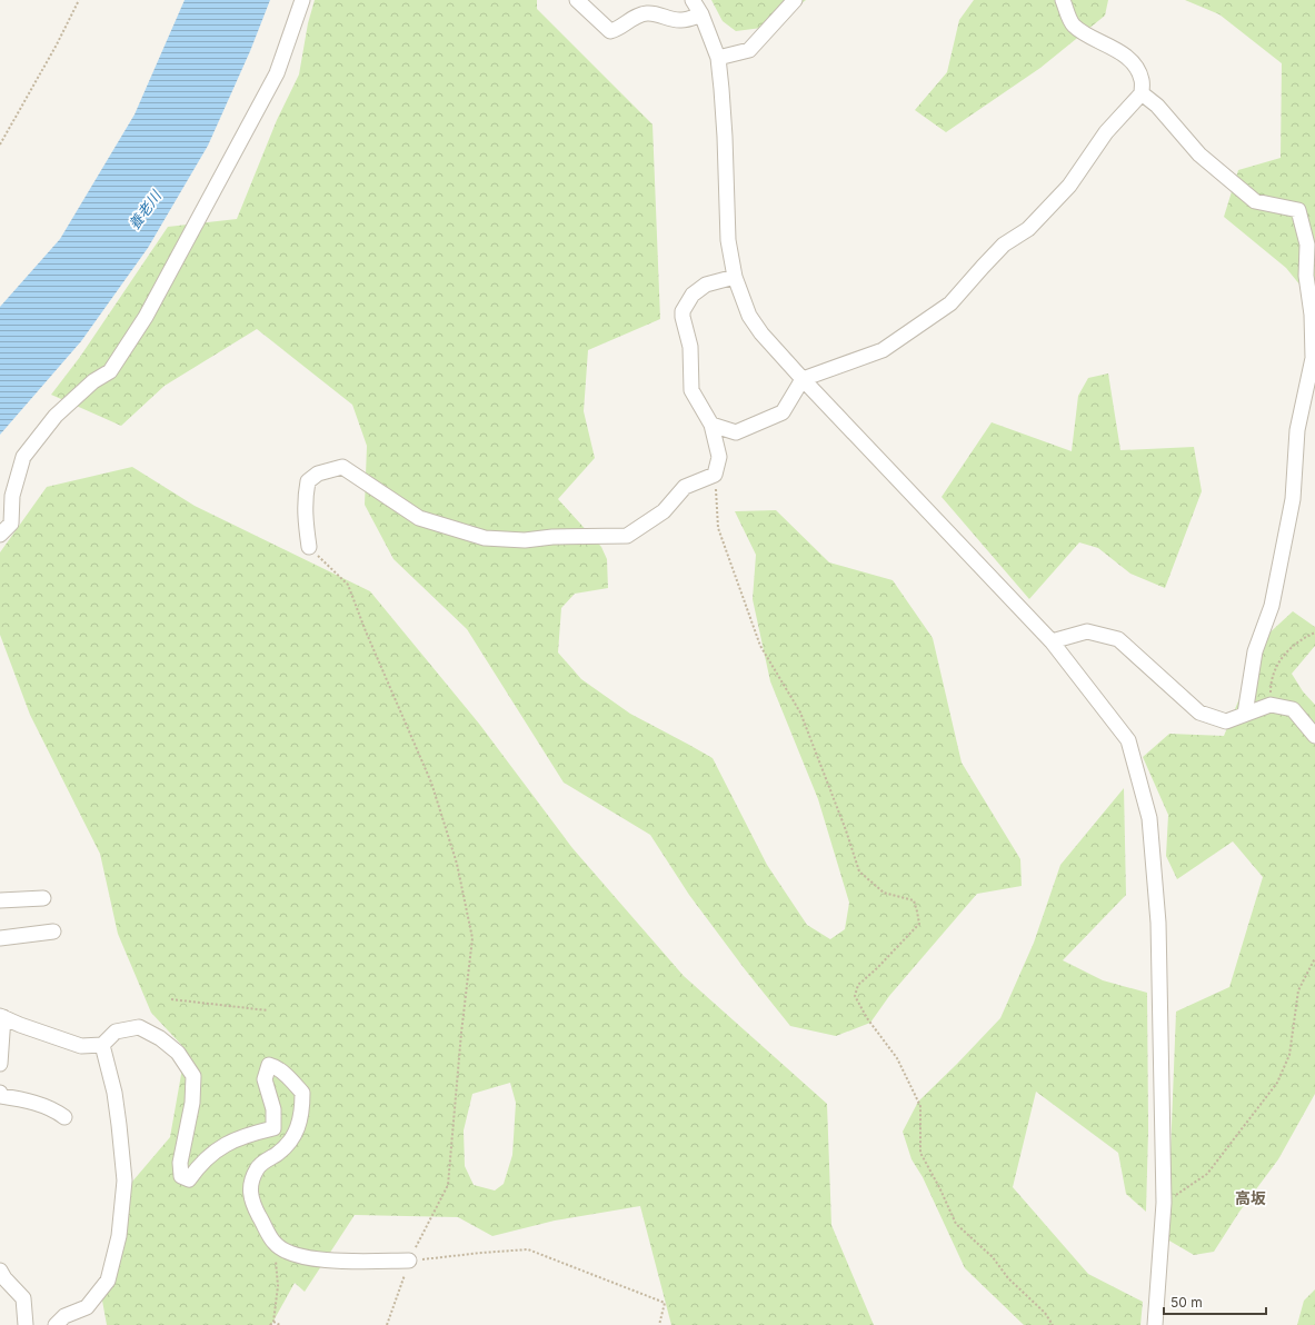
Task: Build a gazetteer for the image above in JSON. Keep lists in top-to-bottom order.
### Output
{
  "districts": ["高坂"],
  "water": ["養老川"],
  "scale_bar": "50 m"
}
